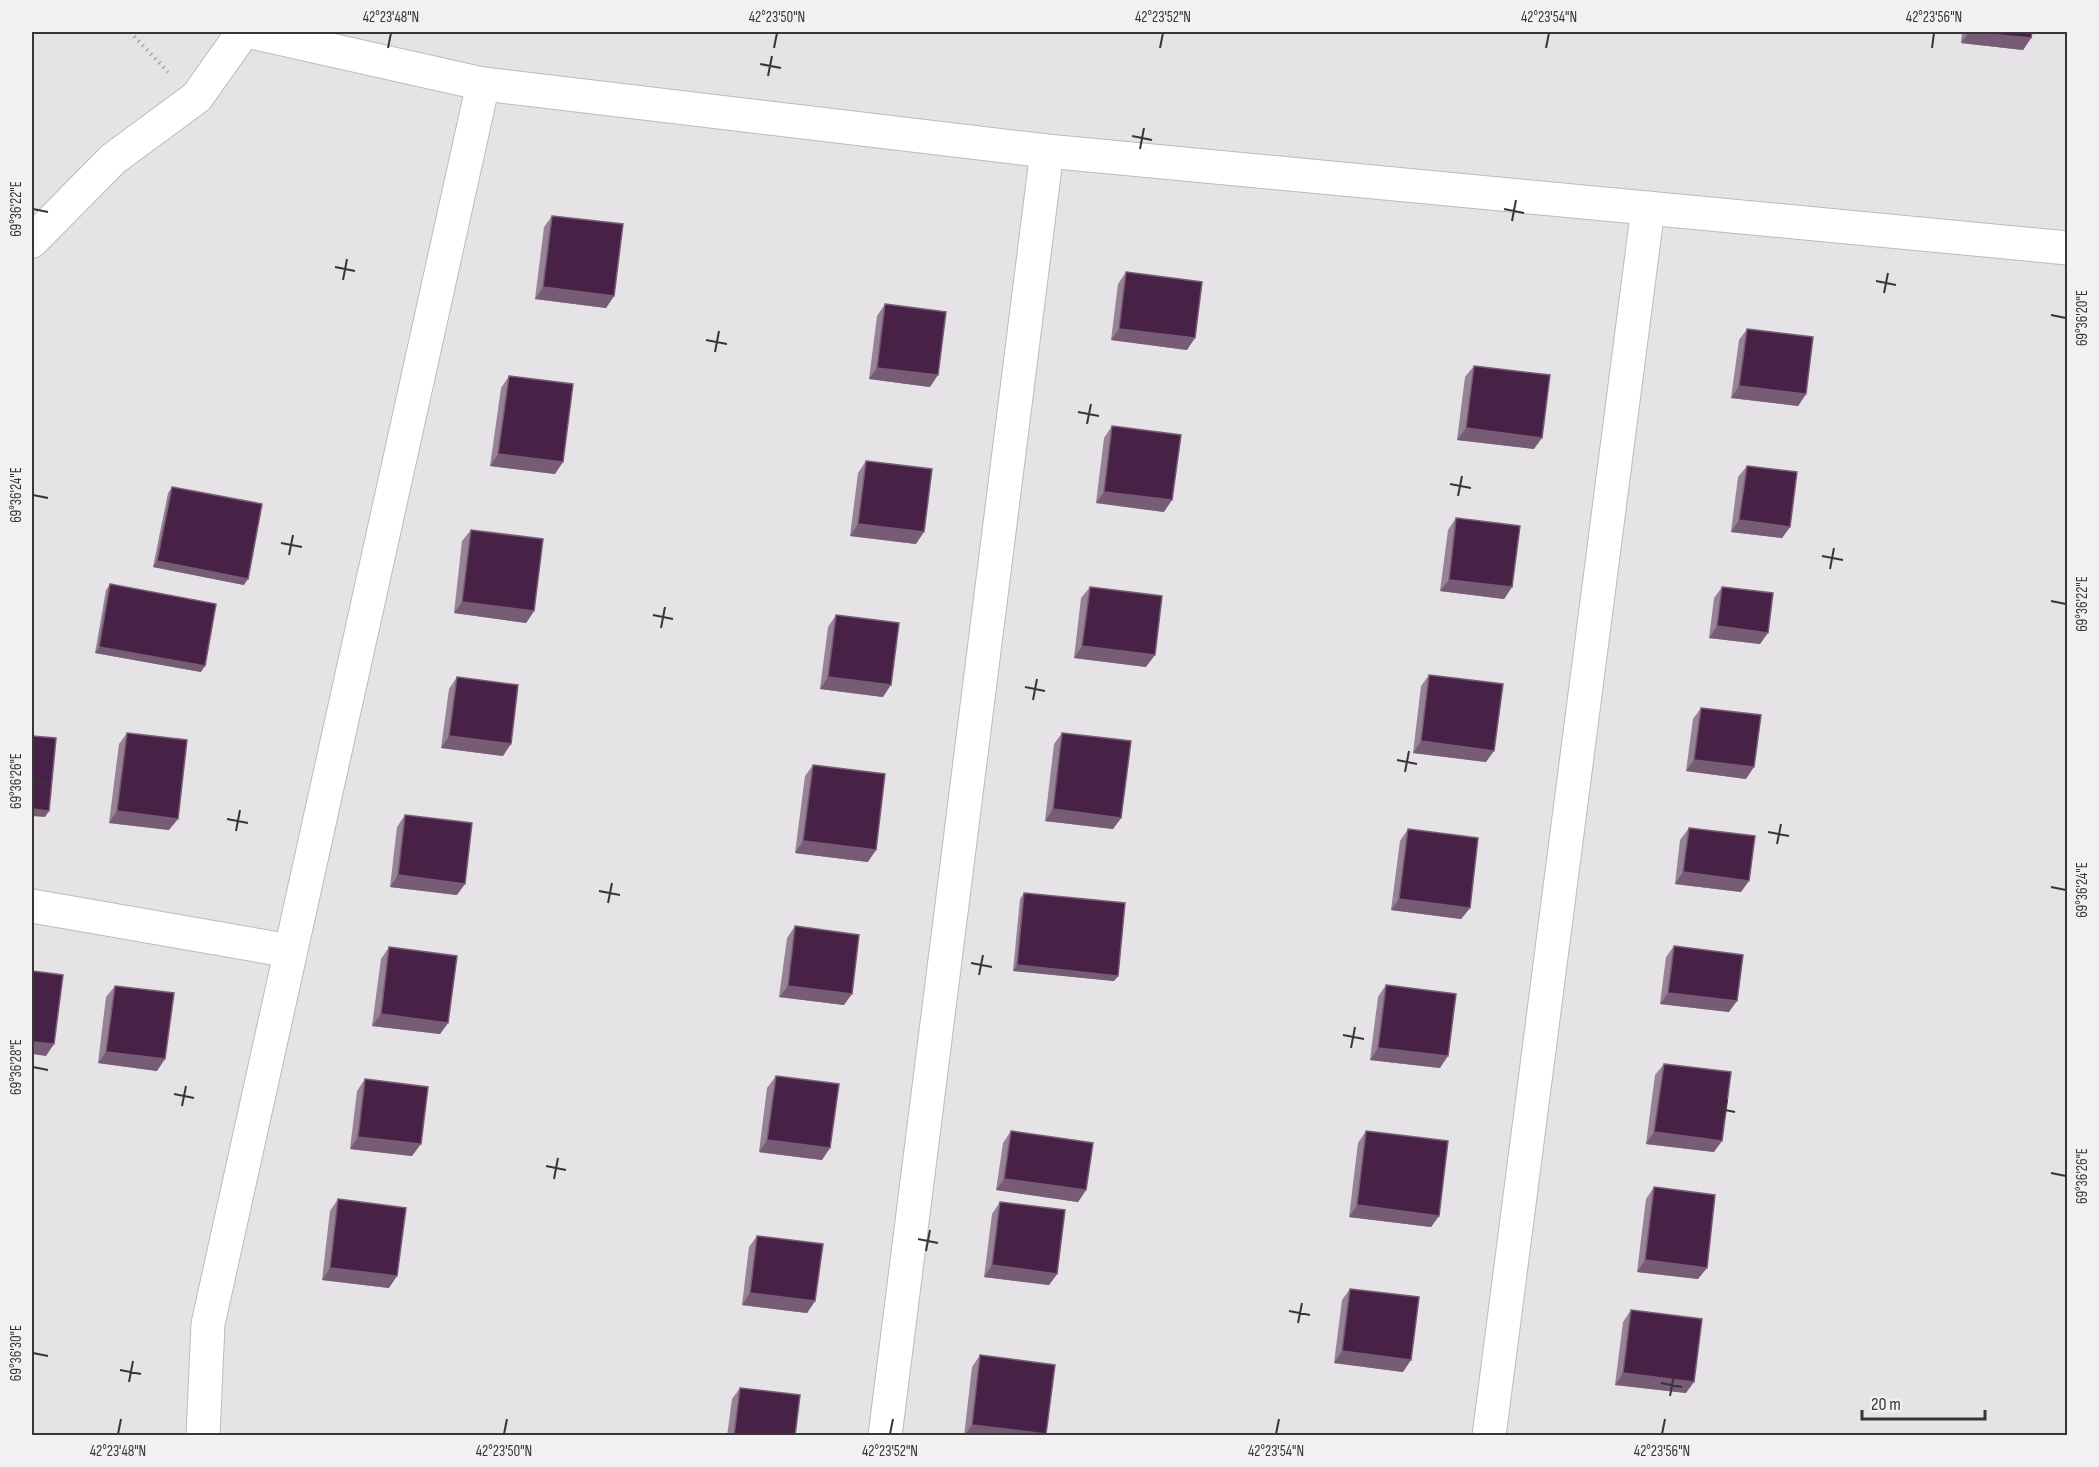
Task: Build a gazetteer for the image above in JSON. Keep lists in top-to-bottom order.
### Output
{
  "scale_bar": "20 m",
  "coordinates": [
    "42°23'48\"N",
    "42°23'50\"N",
    "42°23'52\"N",
    "42°23'54\"N",
    "42°23'56\"N",
    "69°36'22\"E",
    "69°36'20\"E",
    "69°36'24\"E",
    "69°36'26\"E",
    "69°36'28\"E",
    "69°36'30\"E"
  ]
}
